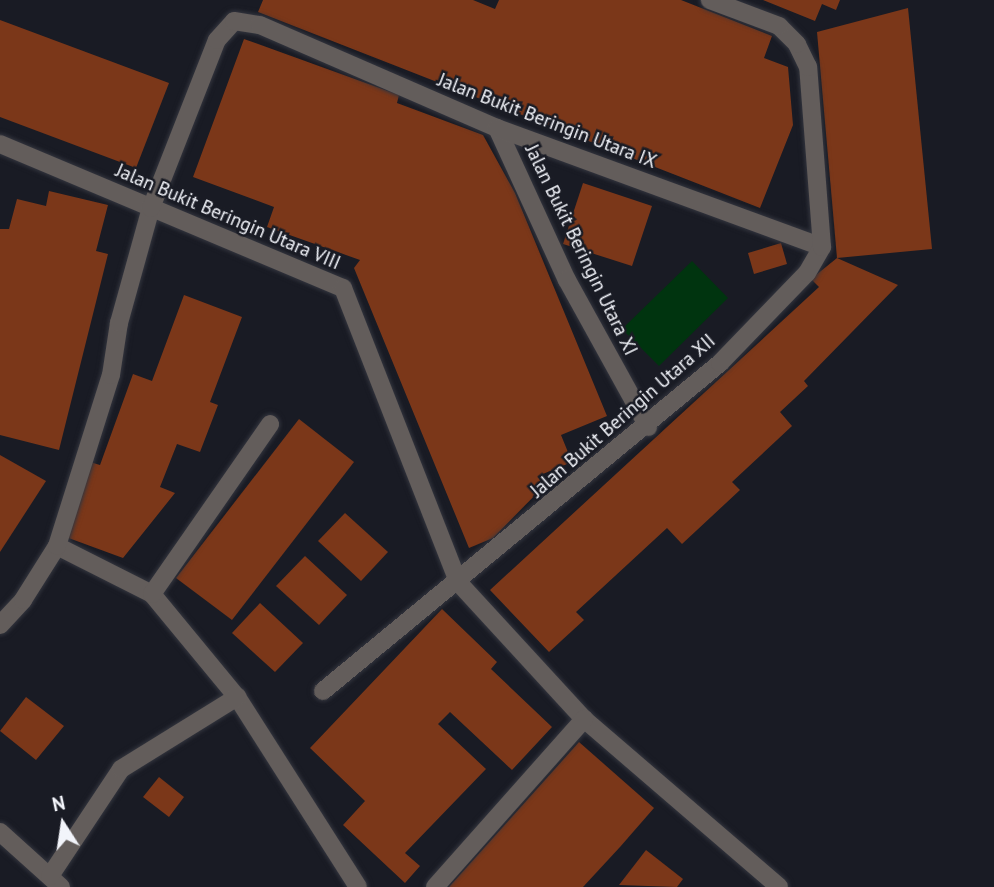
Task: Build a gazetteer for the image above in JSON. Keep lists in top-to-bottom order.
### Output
{
  "streets": {
    "street": [
      "Jalan Bukit Beringin Utara IX",
      "Jalan Bukit Beringin Utara VIII",
      "Jalan Bukit Beringin Utara XI",
      "Jalan Bukit Beringin Utara XII"
    ]
  },
  "crossings": [
    ["Jalan Bukit Beringin Utara IX", "Jalan Bukit Beringin Utara VIII"],
    ["Jalan Bukit Beringin Utara IX", "Jalan Bukit Beringin Utara XI"],
    ["Jalan Bukit Beringin Utara IX", "Jalan Bukit Beringin Utara XII"],
    ["Jalan Bukit Beringin Utara VIII", "Jalan Bukit Beringin Utara XII"],
    ["Jalan Bukit Beringin Utara XI", "Jalan Bukit Beringin Utara XII"]
  ],
  "north": "top"
}
